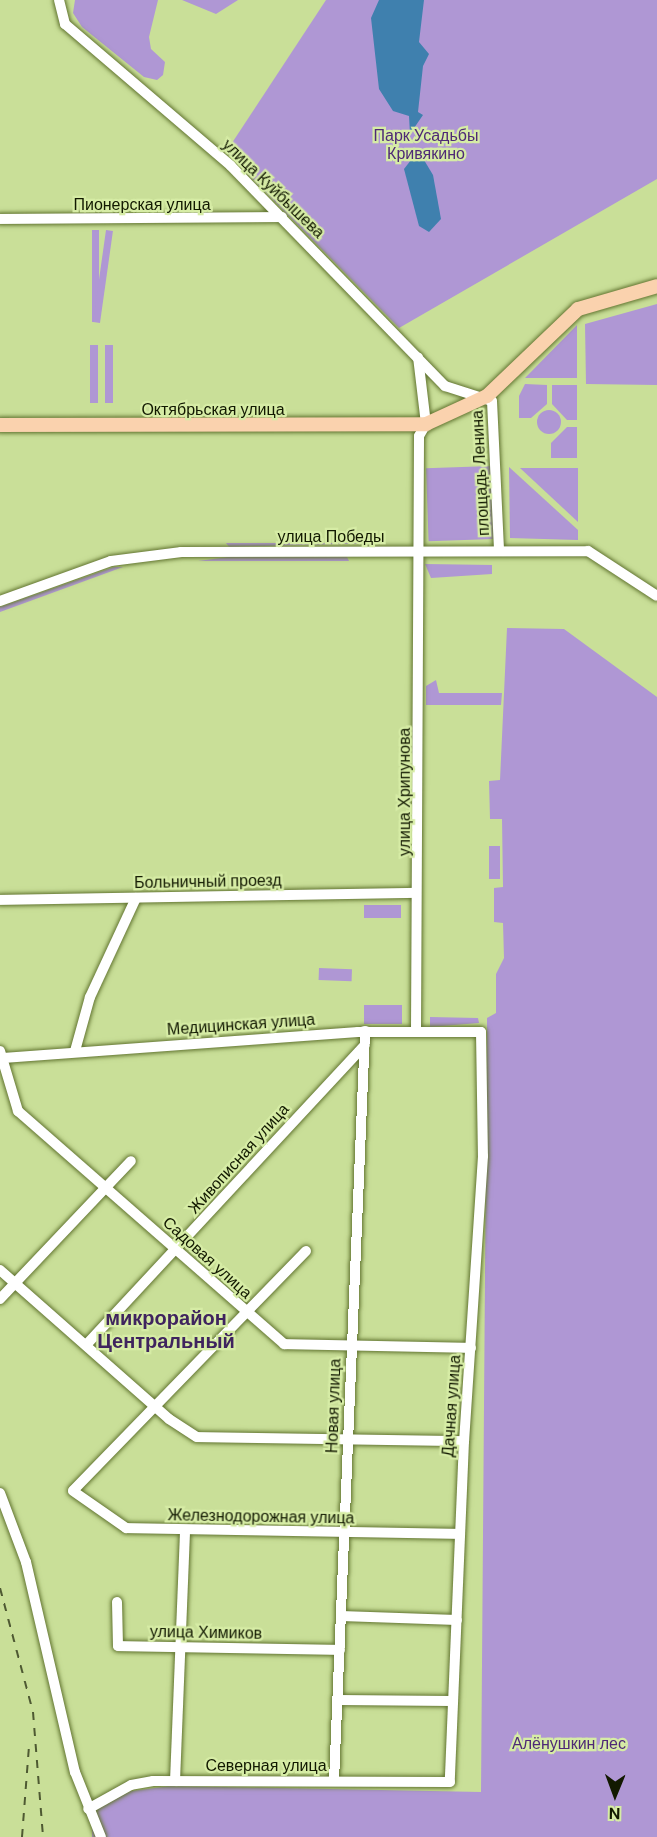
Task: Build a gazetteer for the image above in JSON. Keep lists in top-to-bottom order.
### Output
{
  "streets": {
    "main road": ["Октябрьская улица"],
    "street": [
      "улица Куйбышева",
      "Пионерская улица",
      "площадь Ленина",
      "улица Победы",
      "улица Хрипунова",
      "Больничный проезд",
      "Медицинская улица",
      "Живописная улица",
      "Садовая улица",
      "Новая улица",
      "Дачная улица",
      "Железнодорожная улица",
      "улица Химиков",
      "Северная улица"
    ]
  },
  "crossings": [
    ["улица Куйбышева", "Пионерская улица"],
    ["улица Куйбышева", "площадь Ленина"],
    ["площадь Ленина", "улица Победы"],
    ["улица Победы", "улица Хрипунова"],
    ["улица Хрипунова", "Больничный проезд"],
    ["улица Хрипунова", "Медицинская улица"],
    ["Медицинская улица", "Садовая улица"],
    ["Медицинская улица", "Новая улица"],
    ["Медицинская улица", "Дачная улица"],
    ["Живописная улица", "Садовая улица"],
    ["Живописная улица", "Новая улица"],
    ["Садовая улица", "Новая улица"],
    ["Садовая улица", "Дачная улица"],
    ["Новая улица", "Железнодорожная улица"],
    ["Новая улица", "улица Химиков"],
    ["Новая улица", "Северная улица"],
    ["Дачная улица", "Железнодорожная улица"],
    ["Дачная улица", "Северная улица"]
  ],
  "districts": ["микрорайон Центральный"],
  "parks": ["Парк Усадьбы Кривякино", "Алёнушкин лес"],
  "north": "bottom"
}
